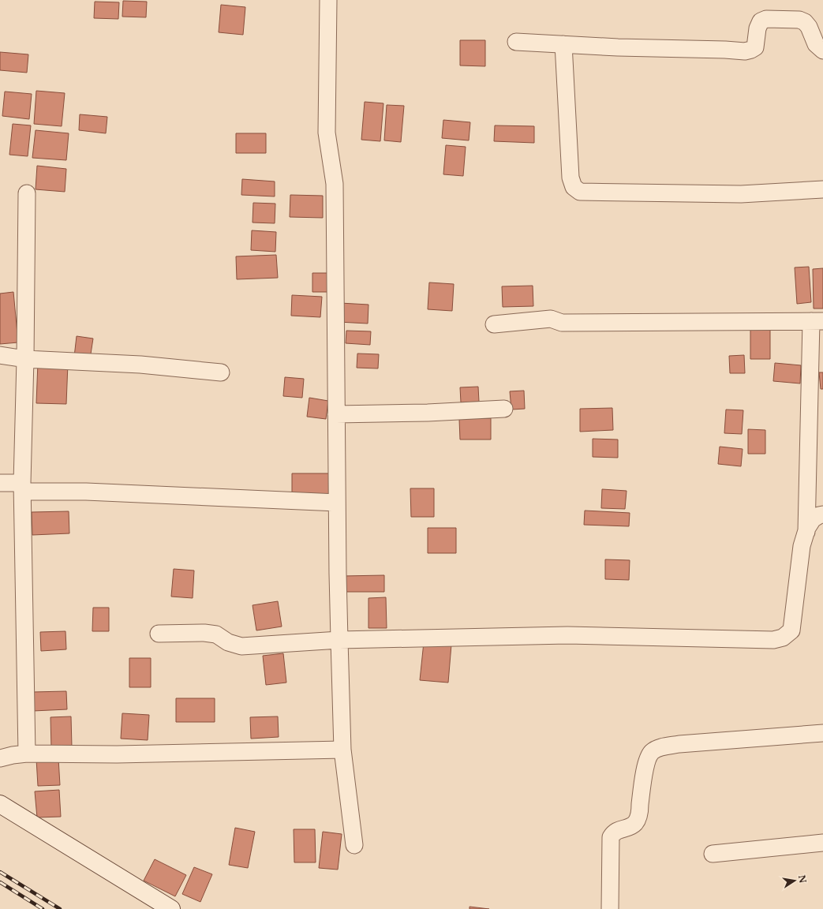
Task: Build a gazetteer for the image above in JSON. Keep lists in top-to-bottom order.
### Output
{
  "north": "right"
}
